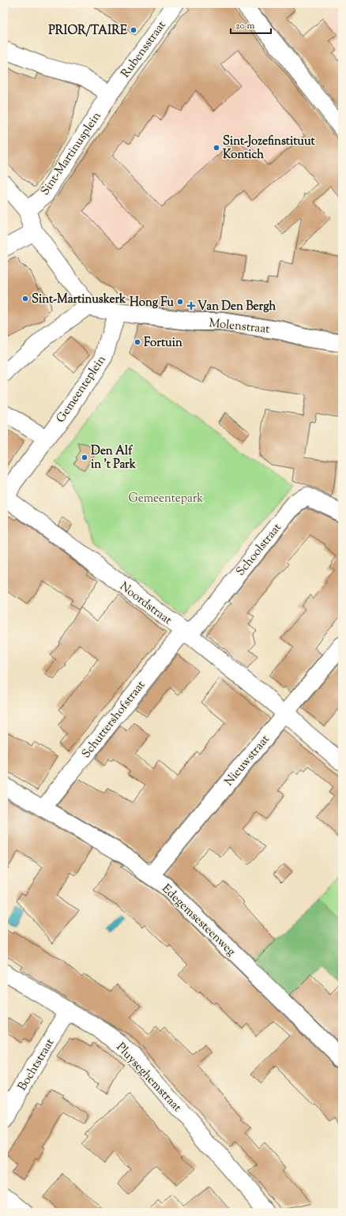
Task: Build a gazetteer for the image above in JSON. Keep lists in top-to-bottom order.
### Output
{
  "streets": {
    "street": [
      "Rubensstraat",
      "Sint-Martinusplein",
      "Molenstraat",
      "Gemeenteplein",
      "Schoolstraat",
      "Noordstraat",
      "Schuttershofstraat",
      "Nieuwstraat",
      "Edegemsesteenweg",
      "Bochtstraat",
      "Pluyseghemstraat"
    ]
  },
  "crossings": [
    ["Rubensstraat", "Sint-Martinusplein"],
    ["Molenstraat", "Gemeenteplein"],
    ["Gemeenteplein", "Noordstraat"],
    ["Schoolstraat", "Noordstraat"],
    ["Schoolstraat", "Schuttershofstraat"],
    ["Noordstraat", "Schuttershofstraat"],
    ["Noordstraat", "Nieuwstraat"],
    ["Schuttershofstraat", "Edegemsesteenweg"],
    ["Nieuwstraat", "Edegemsesteenweg"],
    ["Bochtstraat", "Pluyseghemstraat"]
  ],
  "parks": ["Gemeentepark"],
  "places": {
    "other": [
      "PRIOR/TAIRE",
      "Sint-Jozefinstituut Kontich",
      "Sint-Martinuskerk",
      "Hong Fu",
      "Fortuin",
      "Den Alf in 't Park"
    ],
    "health": ["Van Den Bergh"]
  },
  "scale_bar": "20 m"
}
